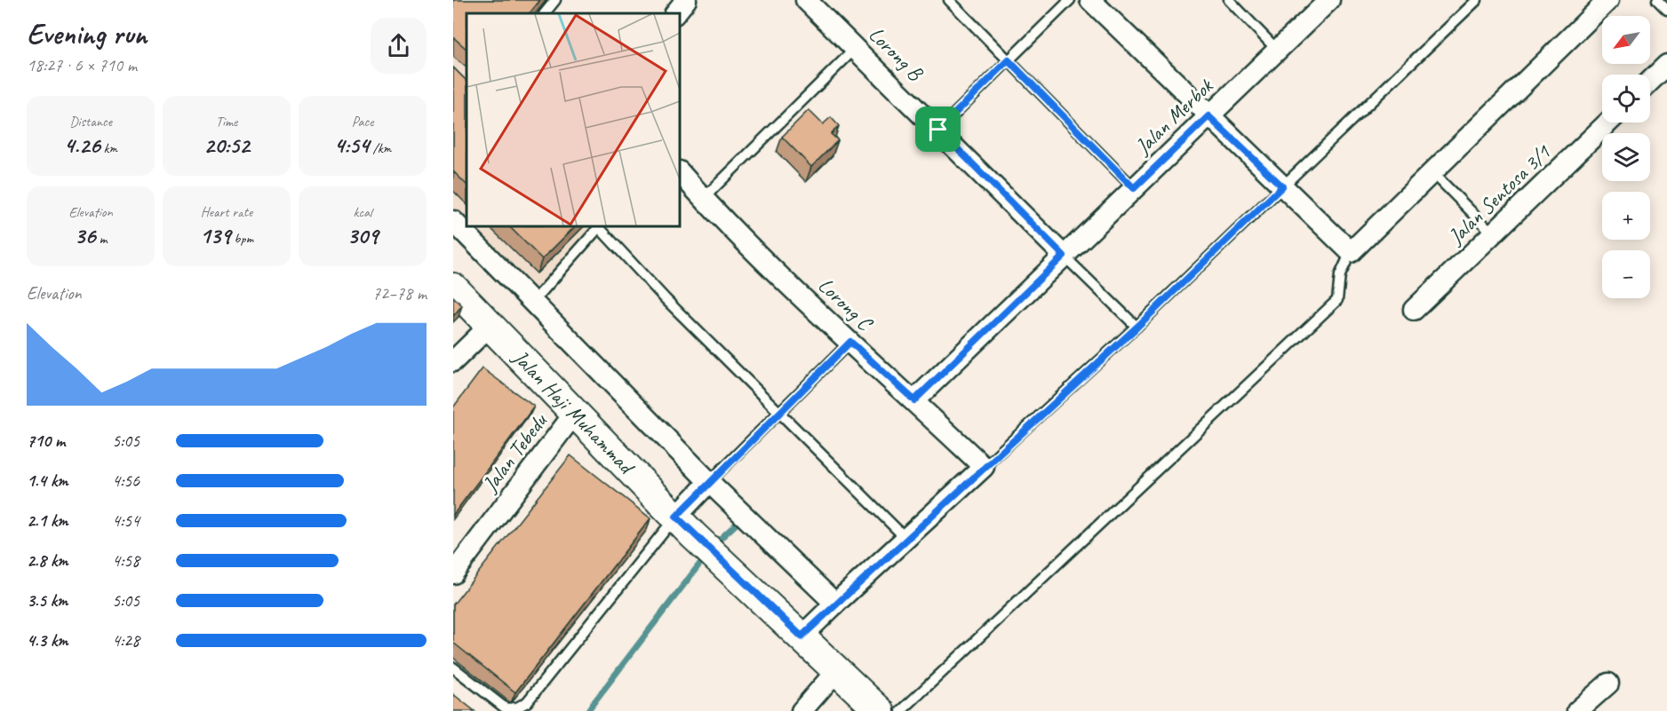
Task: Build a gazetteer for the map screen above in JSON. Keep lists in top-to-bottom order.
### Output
{
  "streets": {
    "main road": ["Jalan Haji Muhammad"],
    "street": [
      "Lorong B",
      "Jalan Merbok",
      "Jalan Sentosa 3/1",
      "Lorong C",
      "Jalan Tebedu"
    ]
  },
  "crossings": [
    ["Lorong B", "Jalan Merbok"],
    ["Jalan Merbok", "Lorong C"],
    ["Jalan Haji Muhammad", "Jalan Tebedu"]
  ],
  "north": "bottom left",
  "page": {
    "heading": ["Evening run", "18:27 · 6 × 710 m"],
    "map_buttons": ["+", "−"],
    "stats": [
      ["Distance", "4.26 km"],
      ["Time", "20:52"],
      ["Pace", "4:54 /km"],
      ["Elevation", "36 m"],
      ["Heart rate", "139 bpm"],
      ["kcal", "309"]
    ],
    "chart": ["Elevation", "72–78 m"],
    "list": [
      {
        "name": "710 m",
        "note": "5:05"
      },
      {
        "name": "1.4 km",
        "note": "4:56"
      },
      {
        "name": "2.1 km",
        "note": "4:54"
      },
      {
        "name": "2.8 km",
        "note": "4:58"
      },
      {
        "name": "3.5 km",
        "note": "5:05"
      },
      {
        "name": "4.3 km",
        "note": "4:28"
      }
    ]
  }
}
